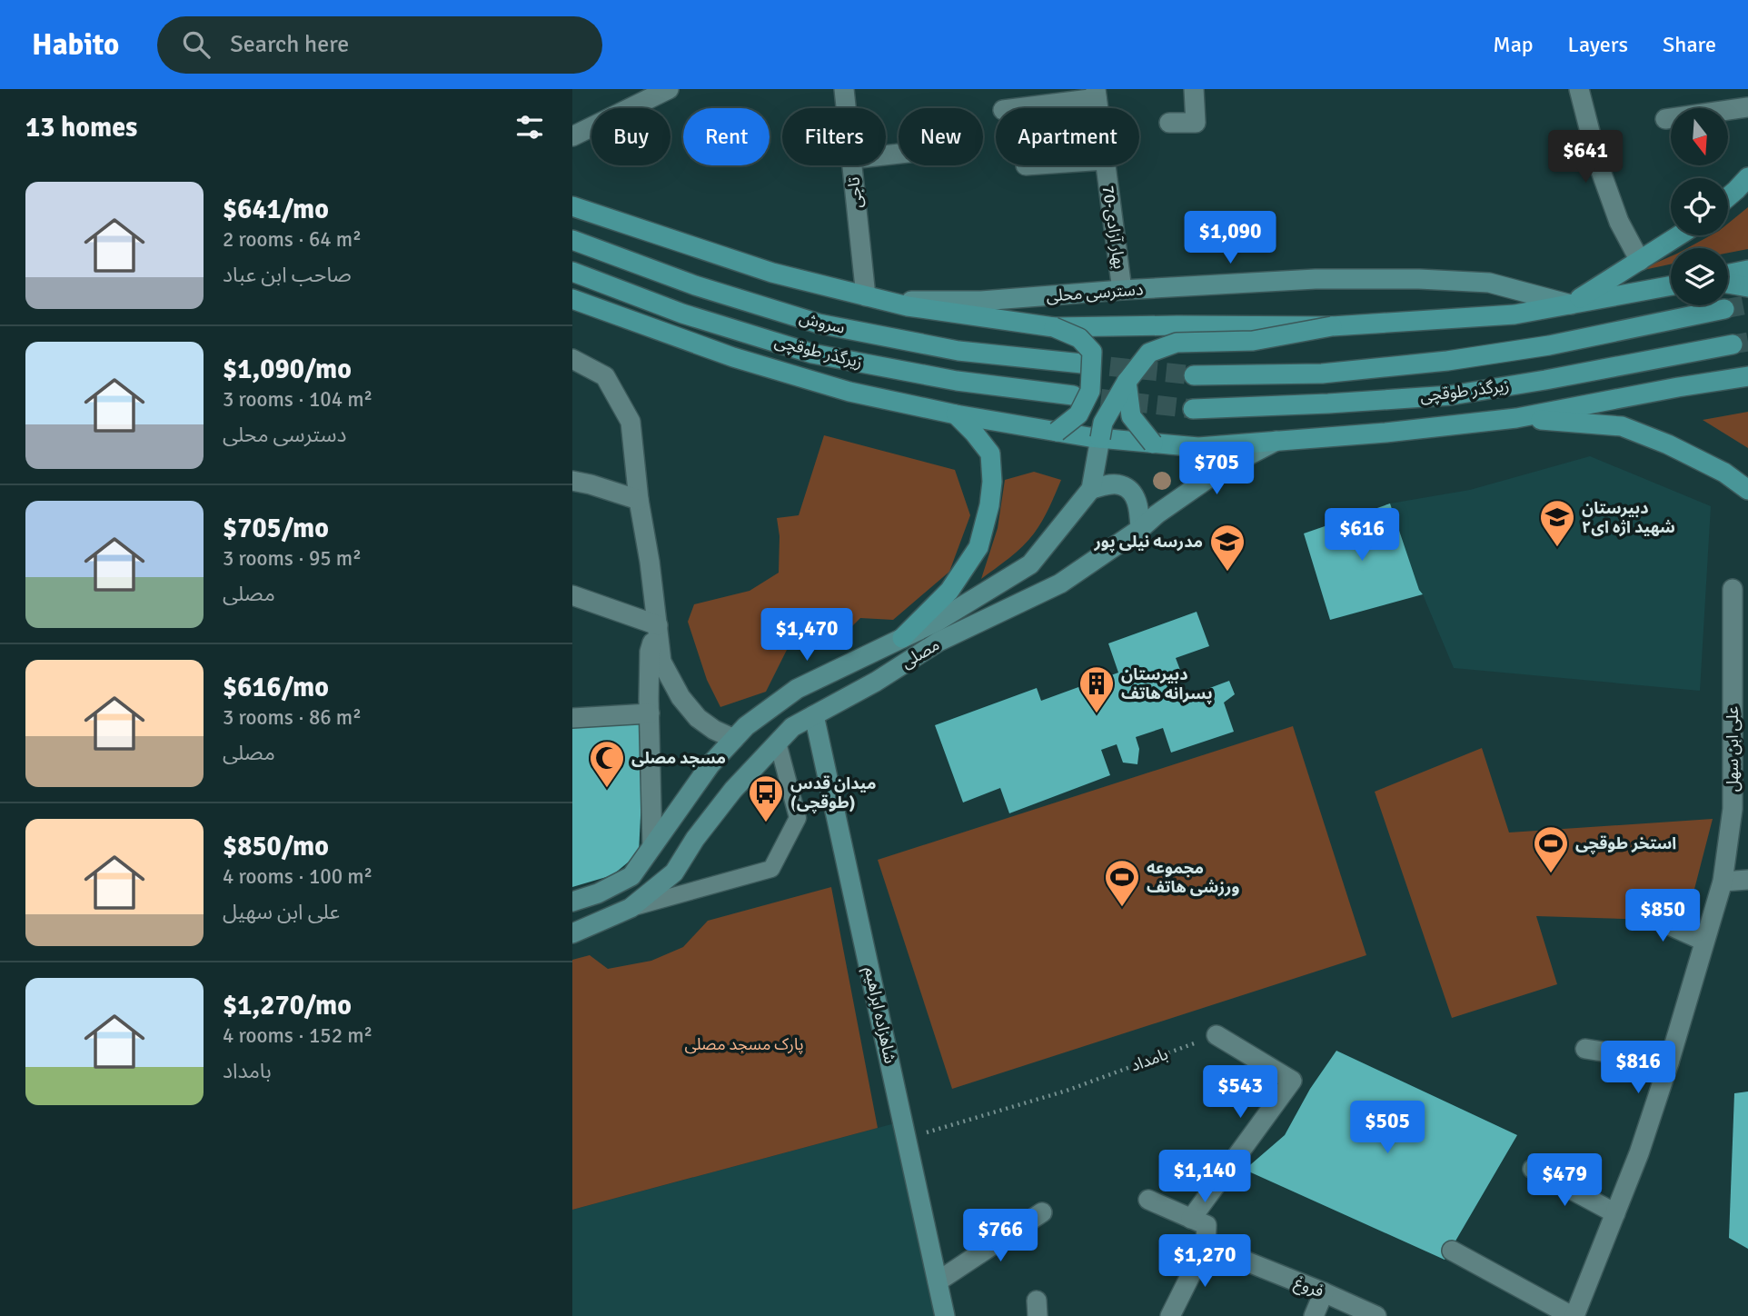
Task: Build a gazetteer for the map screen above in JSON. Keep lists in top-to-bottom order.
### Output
{
  "streets": {
    "main road": [
      "دسترسی محلی",
      "سروش",
      "زیرگذر طوقچی",
      "مصلی",
      "شاهزاده ابراهیم"
    ],
    "street": [
      "تاجی",
      "70-بهار آزادی",
      "علی ابن سهل",
      "فروغ"
    ],
    "path": ["بامداد"]
  },
  "crossings": [
    ["تاجی", "دسترسی محلی"],
    ["70-بهار آزادی", "دسترسی محلی"],
    ["مصلی", "شاهزاده ابراهیم"],
    ["شاهزاده ابراهیم", "بامداد"]
  ],
  "parks": ["پارک مسجد مصلی"],
  "places": {
    "school or university": ["دبیرستان شهید اژه ای۲", "مدرسه نیلی پور"],
    "building": ["دبیرستان پسرانه هاتف"],
    "mosque": ["مسجد مصلی"],
    "bus stop": ["میدان قدس (طوقچی)"],
    "sports": ["استخر طوقچی", "مجموعه ورزشی هاتف"]
  },
  "north": "bottom",
  "page": {
    "header": "Habito",
    "search": "Search here",
    "nav": ["Map", "Layers", "Share"],
    "heading": "13 homes",
    "chip": [
      "Buy",
      "Rent",
      "Filters",
      "New",
      "Apartment"
    ],
    "price": [
      "$641",
      "$1,090",
      "$705",
      "$616",
      "$1,470",
      "$850",
      "$816",
      "$543",
      "$505",
      "$1,140",
      "$479",
      "$766",
      "$1,270"
    ],
    "list": [
      {
        "name": "$641/mo",
        "note": "2 rooms · 64 m² · صاحب ابن عباد"
      },
      {
        "name": "$1,090/mo",
        "note": "3 rooms · 104 m² · دسترسی محلی"
      },
      {
        "name": "$705/mo",
        "note": "3 rooms · 95 m² · مصلی"
      },
      {
        "name": "$616/mo",
        "note": "3 rooms · 86 m² · مصلی"
      },
      {
        "name": "$850/mo",
        "note": "4 rooms · 100 m² · علی ابن سهیل"
      },
      {
        "name": "$1,270/mo",
        "note": "4 rooms · 152 m² · بامداد"
      }
    ]
  }
}
